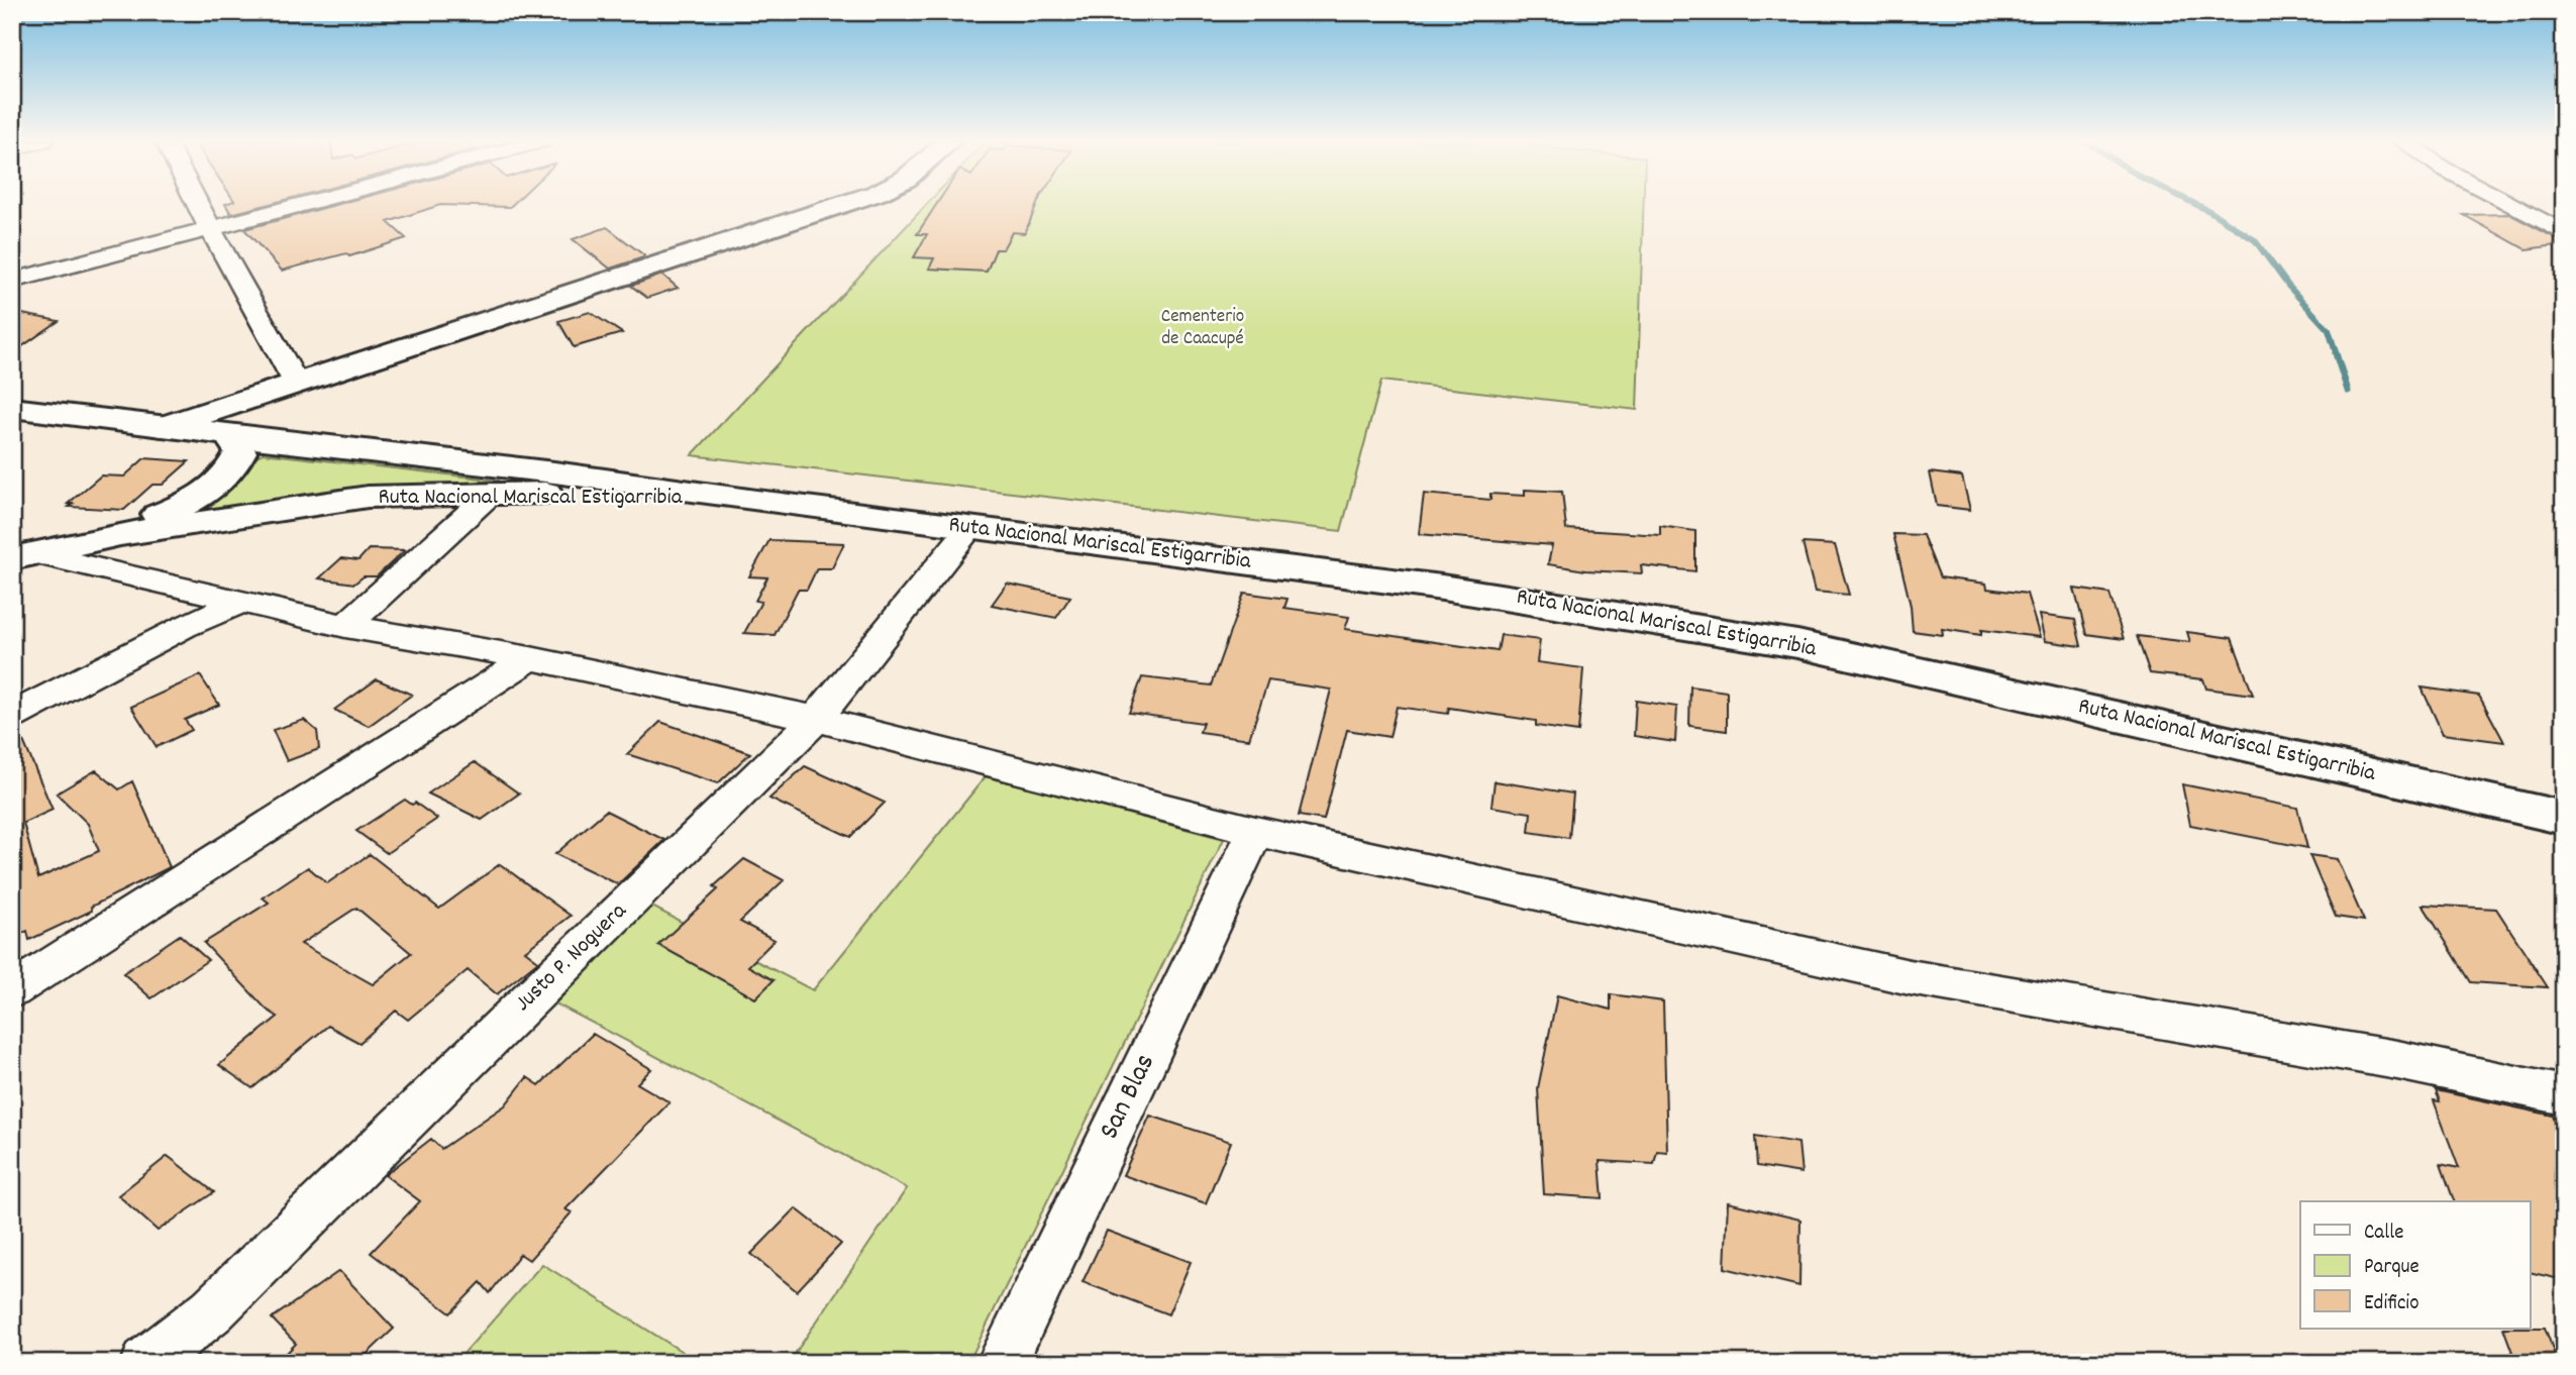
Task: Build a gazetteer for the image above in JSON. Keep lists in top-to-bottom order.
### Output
{
  "streets": {
    "main road": ["Ruta Nacional Mariscal Estigarribia"],
    "street": ["Justo P. Noguera", "San Blas"]
  },
  "crossings": [
    ["Ruta Nacional Mariscal Estigarribia", "Justo P. Noguera"]
  ],
  "parks": ["Cementerio de Caacupé"],
  "legend": ["Calle", "Parque", "Edificio"]
}
